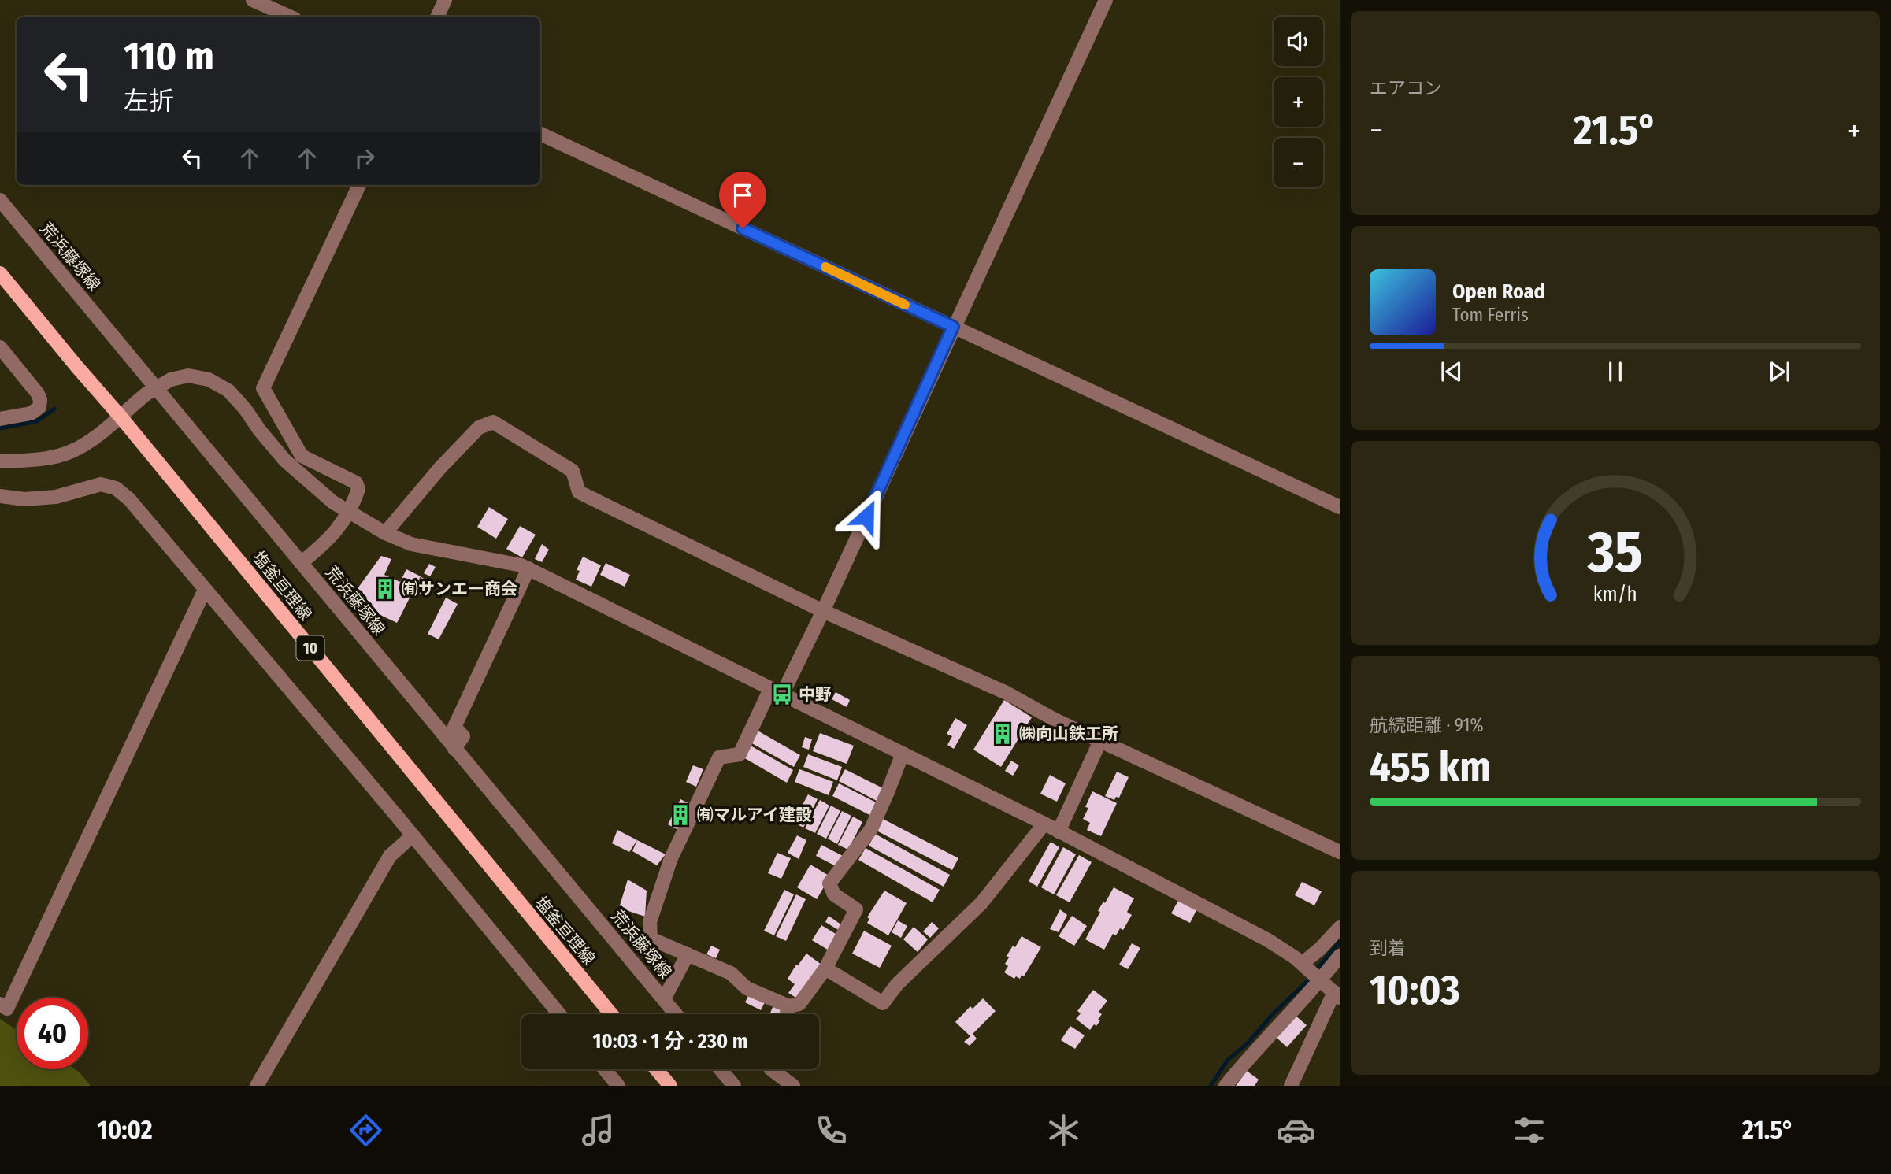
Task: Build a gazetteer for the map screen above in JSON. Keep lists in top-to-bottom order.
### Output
{
  "streets": {
    "main road": ["塩釜亘理線", "10"],
    "street": ["荒浜藤塚線"]
  },
  "places": {
    "building": ["㈲サンエー商会", "㈱向山鉄工所", "㈲マルアイ建設"],
    "bus stop": ["中野"]
  },
  "page": {
    "tile": [
      "エアコン",
      ["航続距離 · 91%", "455 km"],
      ["到着", "10:03"]
    ],
    "map_buttons": ["+", "−"],
    "turn": ["110 m", "左折"],
    "heat": ["−", "21.5°", "+"],
    "song": ["Open Road", "Tom Ferris"],
    "limit": "40",
    "trip": "10:03 · 1 分 · 230 m",
    "tabs": ["10:02", "21.5°"],
    "gauge": ["35", "km/h"]
  }
}
